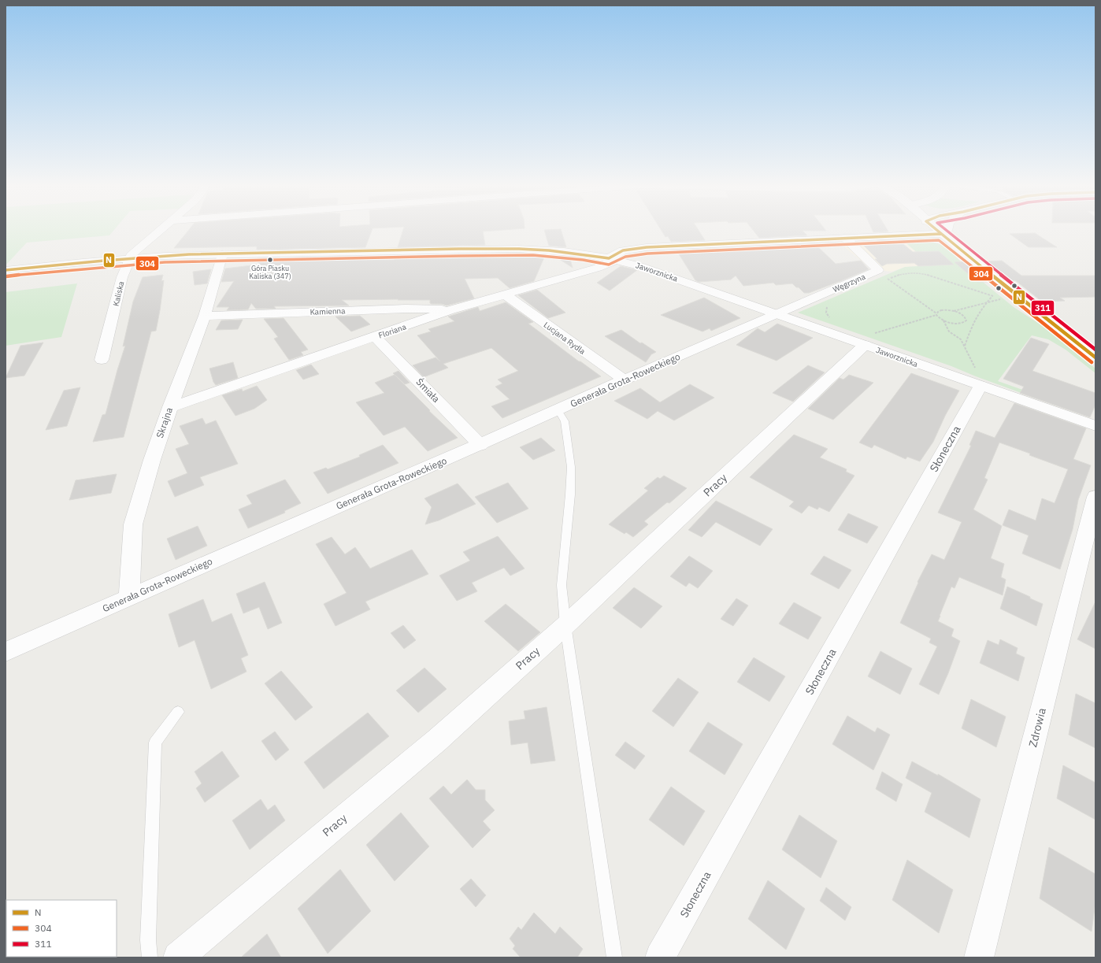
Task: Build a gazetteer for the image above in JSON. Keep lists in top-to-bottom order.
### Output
{
  "streets": {
    "street": [
      "Jaworznicka",
      "Węgrzyna",
      "Kaliska",
      "Kamienna",
      "Floriana",
      "Lucjana Rydla",
      "Generała Grota-Roweckiego",
      "Śmiała",
      "Skrajna",
      "Słoneczna",
      "Pracy",
      "Zdrowia"
    ]
  },
  "crossings": [
    ["Jaworznicka", "Węgrzyna"],
    ["Jaworznicka", "Kaliska"],
    ["Jaworznicka", "Floriana"],
    ["Jaworznicka", "Generała Grota-Roweckiego"],
    ["Jaworznicka", "Skrajna"],
    ["Jaworznicka", "Słoneczna"],
    ["Jaworznicka", "Pracy"],
    ["Węgrzyna", "Floriana"],
    ["Węgrzyna", "Generała Grota-Roweckiego"],
    ["Kamienna", "Floriana"],
    ["Kamienna", "Skrajna"],
    ["Floriana", "Lucjana Rydla"],
    ["Floriana", "Śmiała"],
    ["Floriana", "Skrajna"],
    ["Lucjana Rydla", "Generała Grota-Roweckiego"],
    ["Generała Grota-Roweckiego", "Śmiała"],
    ["Generała Grota-Roweckiego", "Skrajna"]
  ],
  "places": ["Góra Piasku Kaliska (347)"],
  "lines": ["transit line N", "transit line 311", "transit line 304"],
  "legend": ["N", "304", "311"]
}
